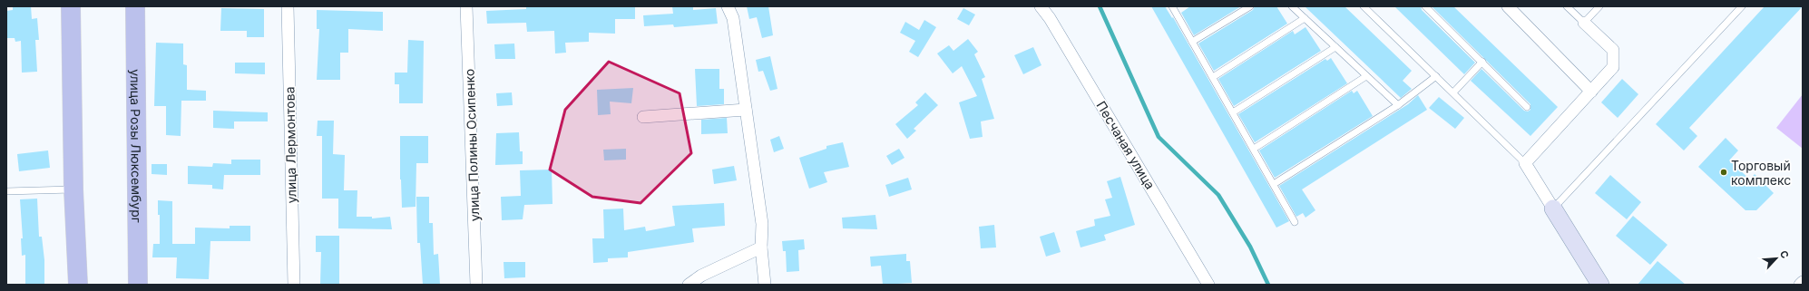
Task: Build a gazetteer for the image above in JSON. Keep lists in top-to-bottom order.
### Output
{
  "streets": {
    "main road": ["улица Розы Люксембург"],
    "street": ["улица Лермонтова", "улица Полины Осипенко", "Песчаная улица"]
  },
  "places": ["Торговый комплекс"],
  "north": "top right"
}
